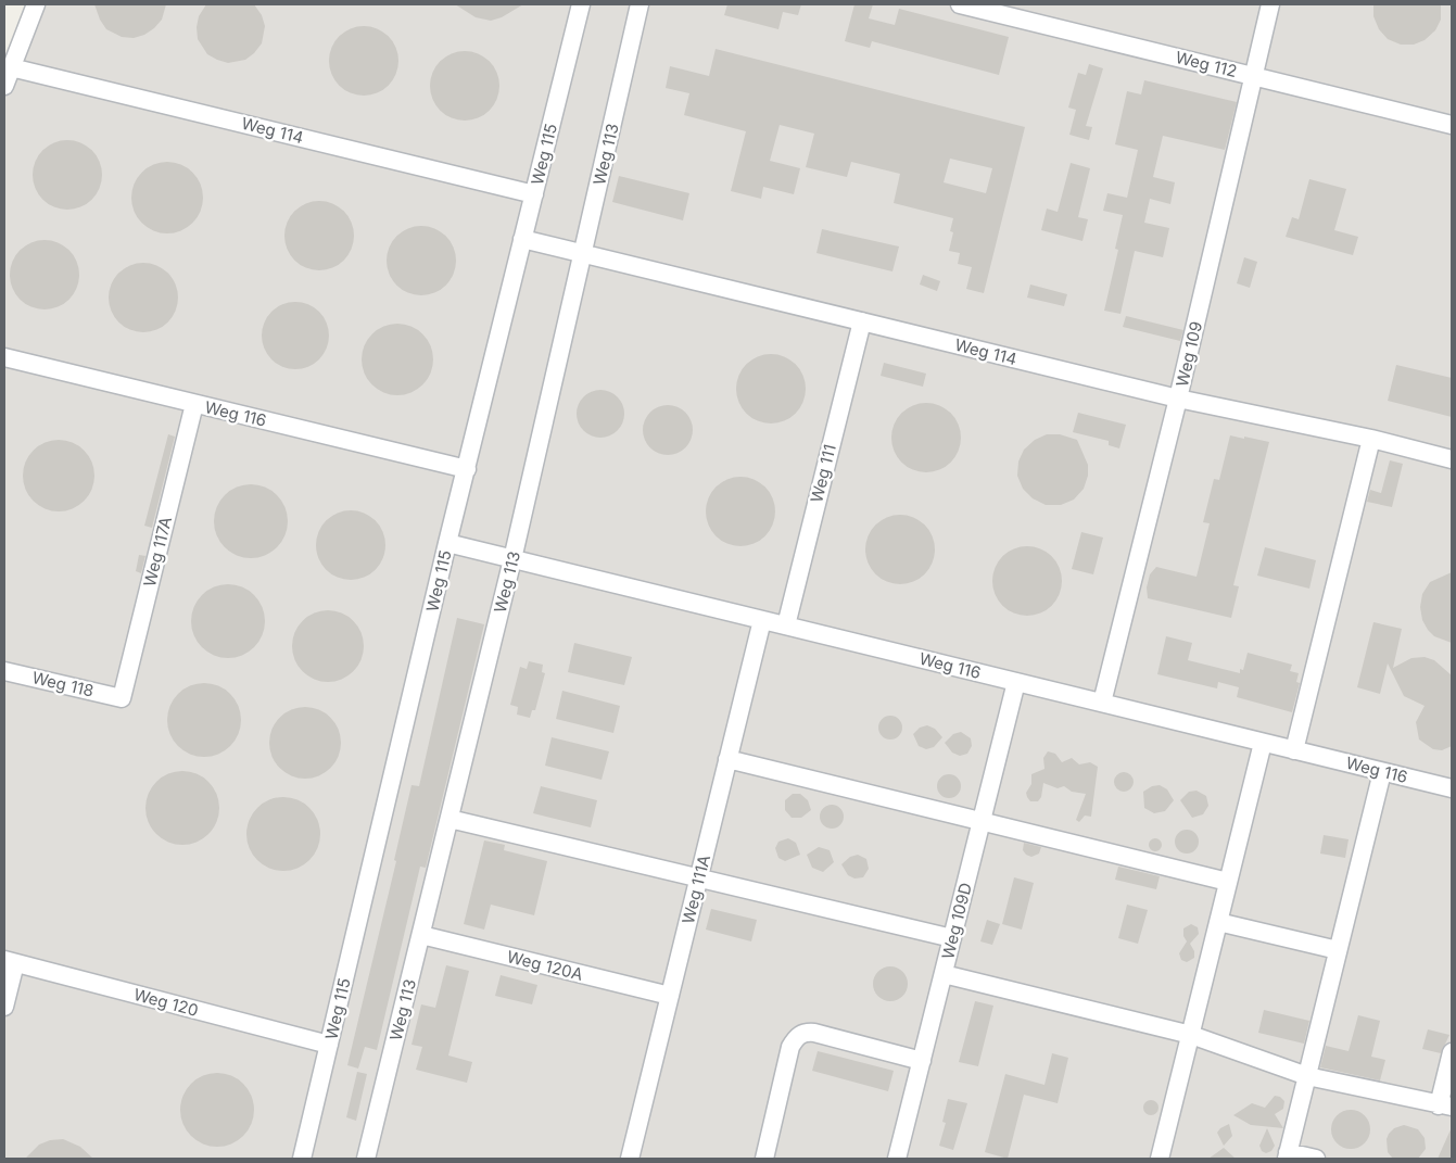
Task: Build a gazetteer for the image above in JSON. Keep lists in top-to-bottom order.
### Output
{
  "streets": {
    "lane": [
      "Weg 112",
      "Weg 114",
      "Weg 115",
      "Weg 113",
      "Weg 109",
      "Weg 116",
      "Weg 111",
      "Weg 117A",
      "Weg 118",
      "Weg 111A",
      "Weg 109D",
      "Weg 120A",
      "Weg 120"
    ]
  },
  "crossings": [
    ["Weg 112", "Weg 109"],
    ["Weg 114", "Weg 115"],
    ["Weg 114", "Weg 113"],
    ["Weg 114", "Weg 109"],
    ["Weg 114", "Weg 111"],
    ["Weg 115", "Weg 116"],
    ["Weg 115", "Weg 120"],
    ["Weg 113", "Weg 116"],
    ["Weg 113", "Weg 120A"],
    ["Weg 109", "Weg 116"],
    ["Weg 116", "Weg 111"],
    ["Weg 116", "Weg 117A"],
    ["Weg 116", "Weg 111A"],
    ["Weg 116", "Weg 109D"],
    ["Weg 117A", "Weg 118"],
    ["Weg 111A", "Weg 120A"]
  ]
}
